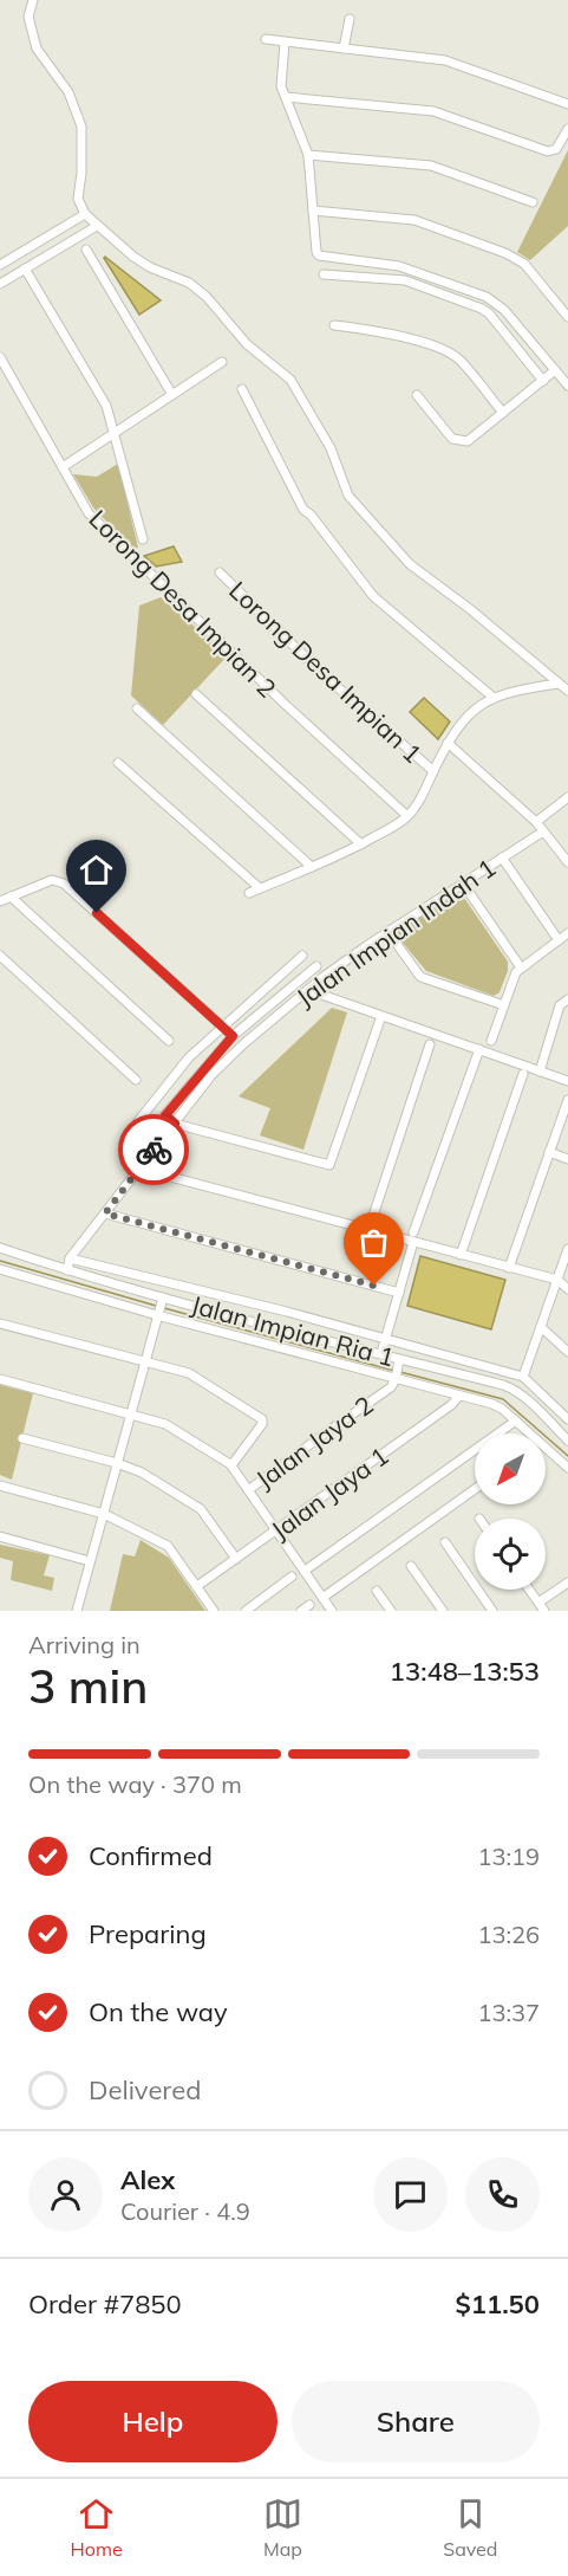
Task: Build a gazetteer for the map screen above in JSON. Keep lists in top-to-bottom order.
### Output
{
  "streets": {
    "street": [
      "Lorong Desa Impian 2",
      "Lorong Desa Impian 1",
      "Jalan Impian Indah 1",
      "Jalan Impian Ria 1",
      "Jalan Jaya 2",
      "Jalan Jaya 1"
    ]
  },
  "crossings": [
    ["Jalan Impian Indah 1", "Jalan Impian Ria 1"],
    ["Jalan Impian Ria 1", "Jalan Jaya 2"]
  ],
  "north": "bottom left",
  "page": {
    "heading": ["3 min", "Arriving in", "13:48–13:53"],
    "panel": [
      "Alex",
      "Courier · 4.9",
      "Order #7850",
      "$11.50"
    ],
    "bar": "On the way · 370 m",
    "list": [
      ["Confirmed", "13:19"],
      ["Preparing", "13:26"],
      ["On the way", "13:37"],
      "Delivered"
    ],
    "buttons": ["Help", "Share"],
    "tabs": ["Home", "Map", "Saved"]
  }
}
